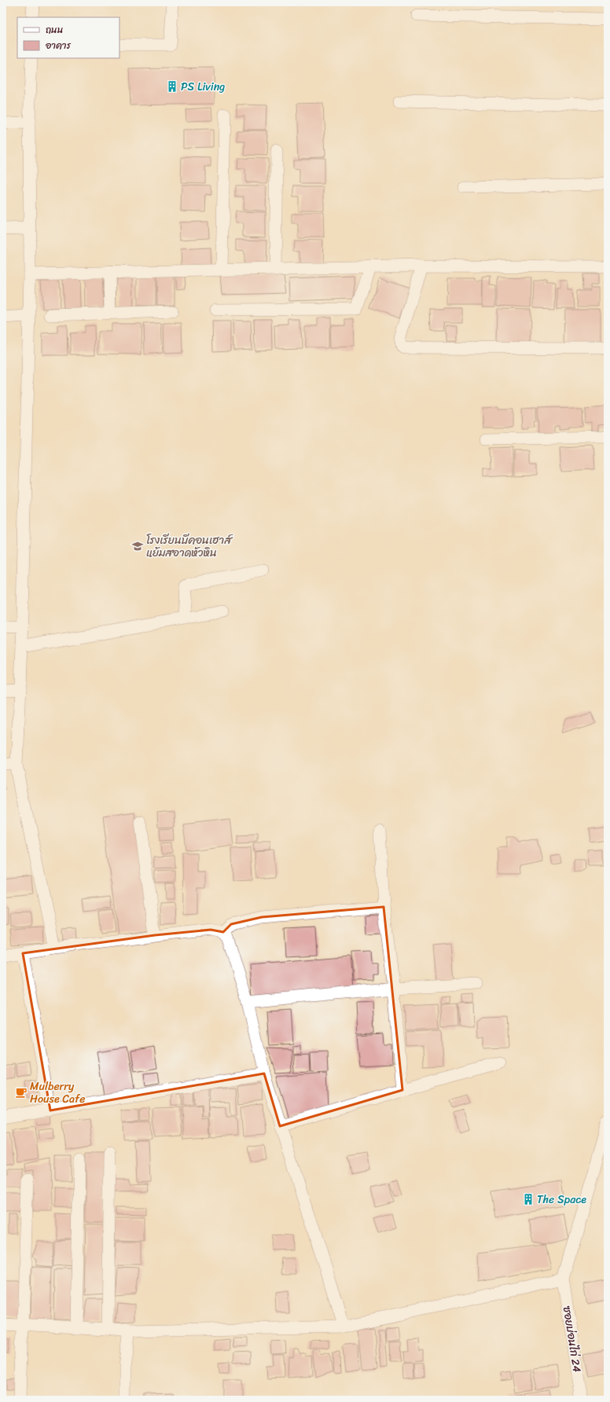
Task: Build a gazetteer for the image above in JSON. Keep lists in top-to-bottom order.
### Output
{
  "streets": {
    "street": ["ซอยบ่อนไก่ 24"]
  },
  "places": {
    "building": ["PS Living", "The Space"],
    "school or university": ["โรงเรียนบีคอนเฮาส์ แย้มสอาดหัวหิน"],
    "cafe": ["Mulberry House Cafe"]
  },
  "legend": ["ถนน", "อาคาร"]
}
